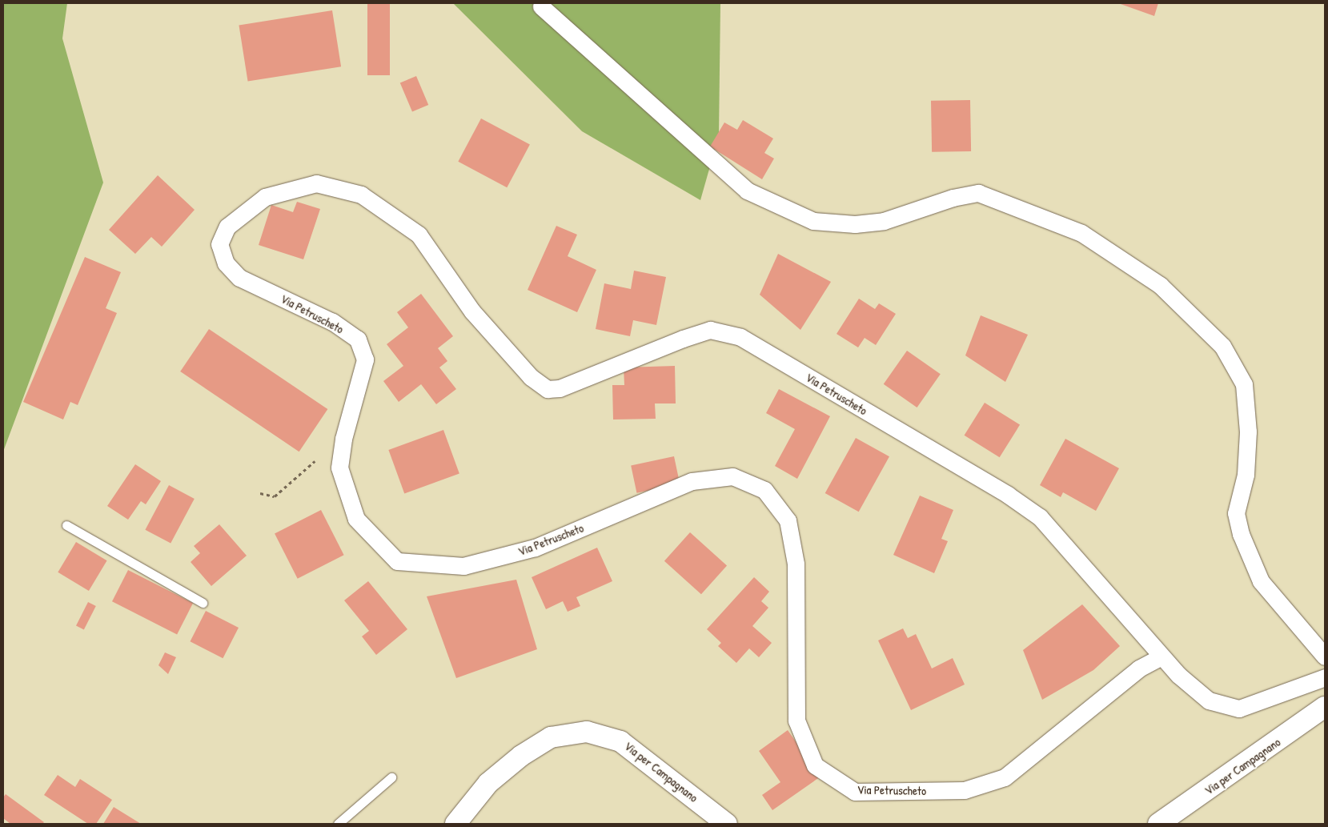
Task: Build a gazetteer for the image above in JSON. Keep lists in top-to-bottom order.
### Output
{
  "streets": {
    "street": ["Via Petruscheto", "Via per Campagnano"]
  }
}
